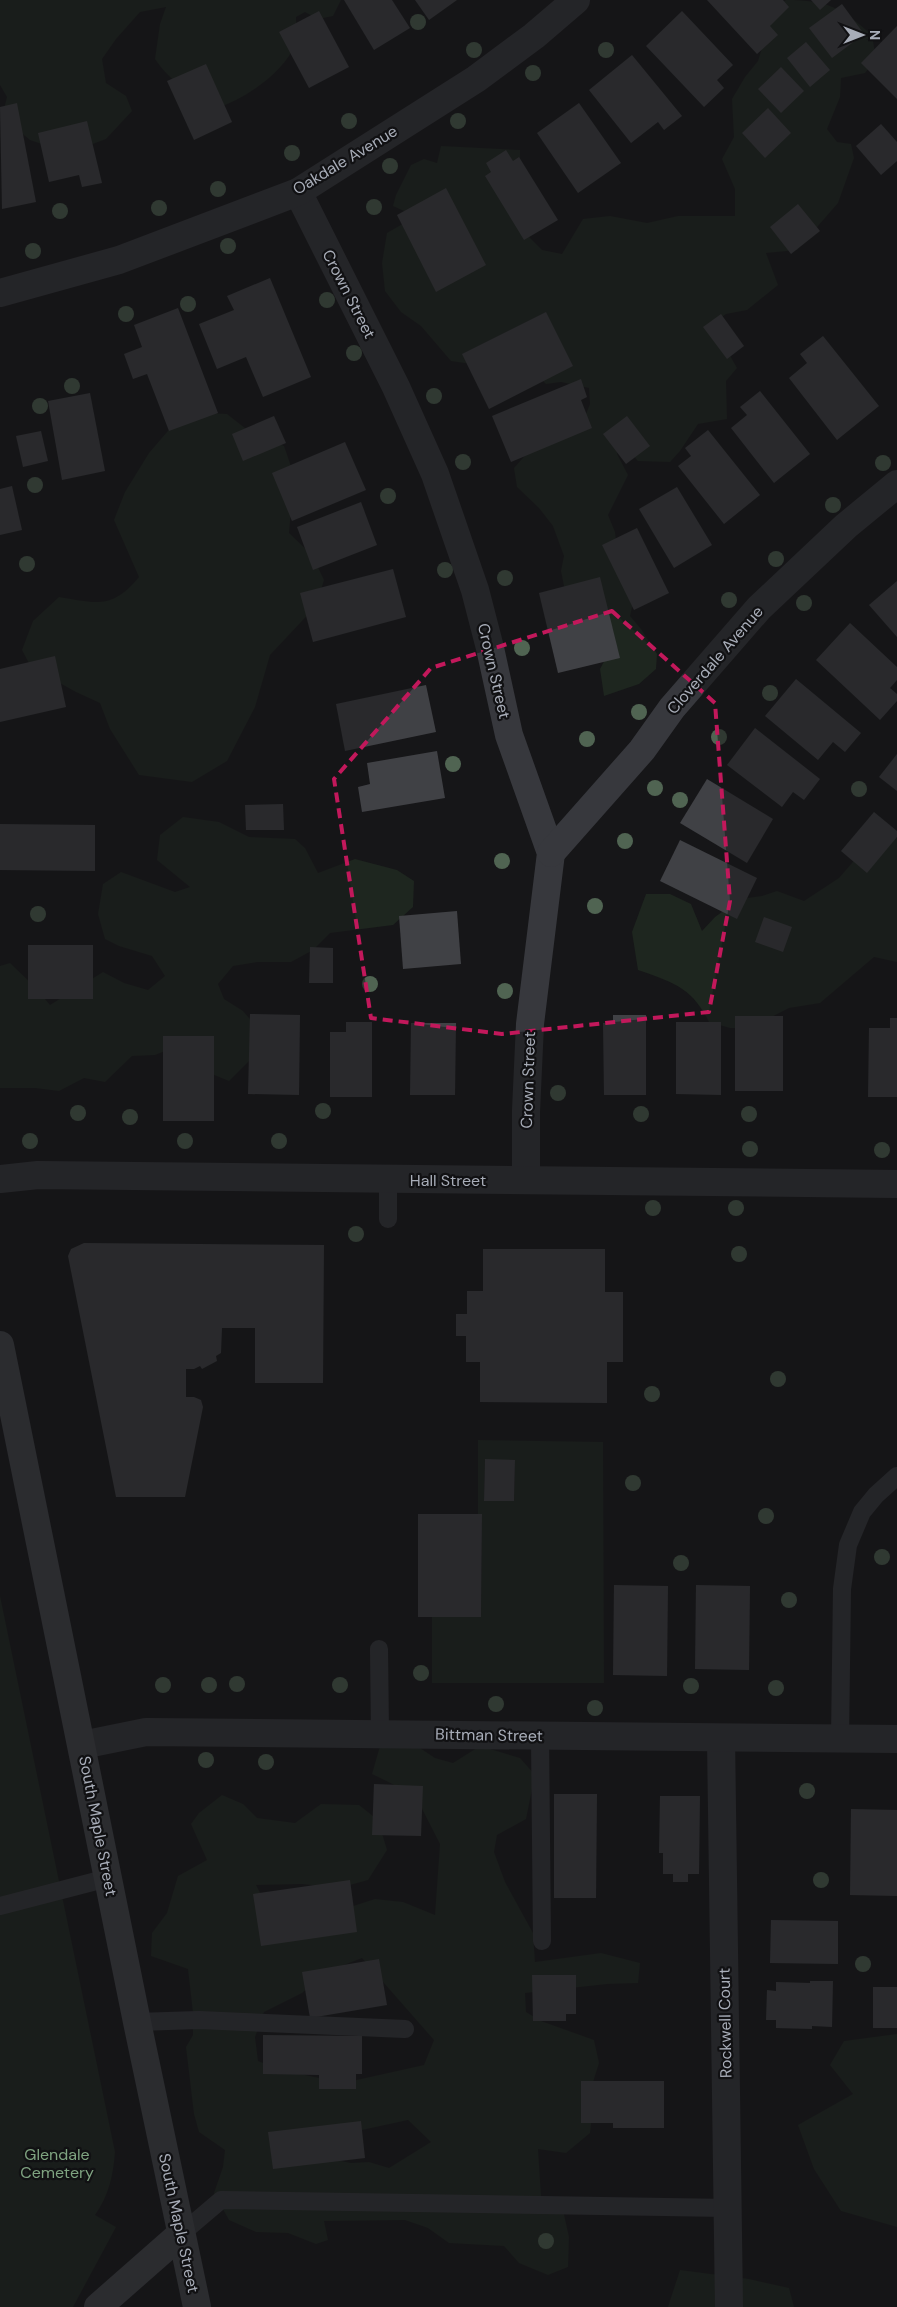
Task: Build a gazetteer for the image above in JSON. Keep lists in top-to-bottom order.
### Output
{
  "streets": {
    "main road": ["South Maple Street"],
    "street": [
      "Oakdale Avenue",
      "Crown Street",
      "Cloverdale Avenue",
      "Hall Street",
      "Bittman Street",
      "Rockwell Court"
    ]
  },
  "crossings": [
    ["Oakdale Avenue", "Crown Street"],
    ["Crown Street", "Cloverdale Avenue"],
    ["Crown Street", "Hall Street"],
    ["Bittman Street", "South Maple Street"],
    ["Bittman Street", "Rockwell Court"]
  ],
  "parks": ["Glendale Cemetery"],
  "north": "right"
}
